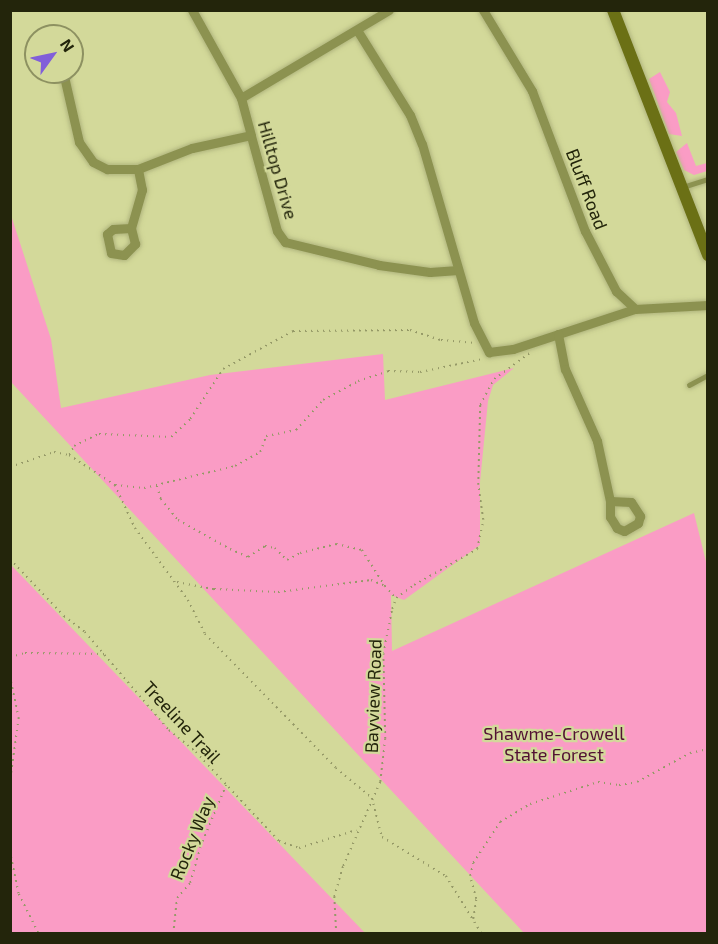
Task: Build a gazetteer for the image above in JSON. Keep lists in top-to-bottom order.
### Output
{
  "streets": {
    "street": ["Hilltop Drive", "Bluff Road"],
    "path": ["Bayview Road", "Treeline Trail", "Rocky Way"]
  },
  "crossings": [
    ["Bayview Road", "Treeline Trail"],
    ["Treeline Trail", "Rocky Way"]
  ],
  "parks": ["Shawme-Crowell State Forest"],
  "north": "top right"
}
